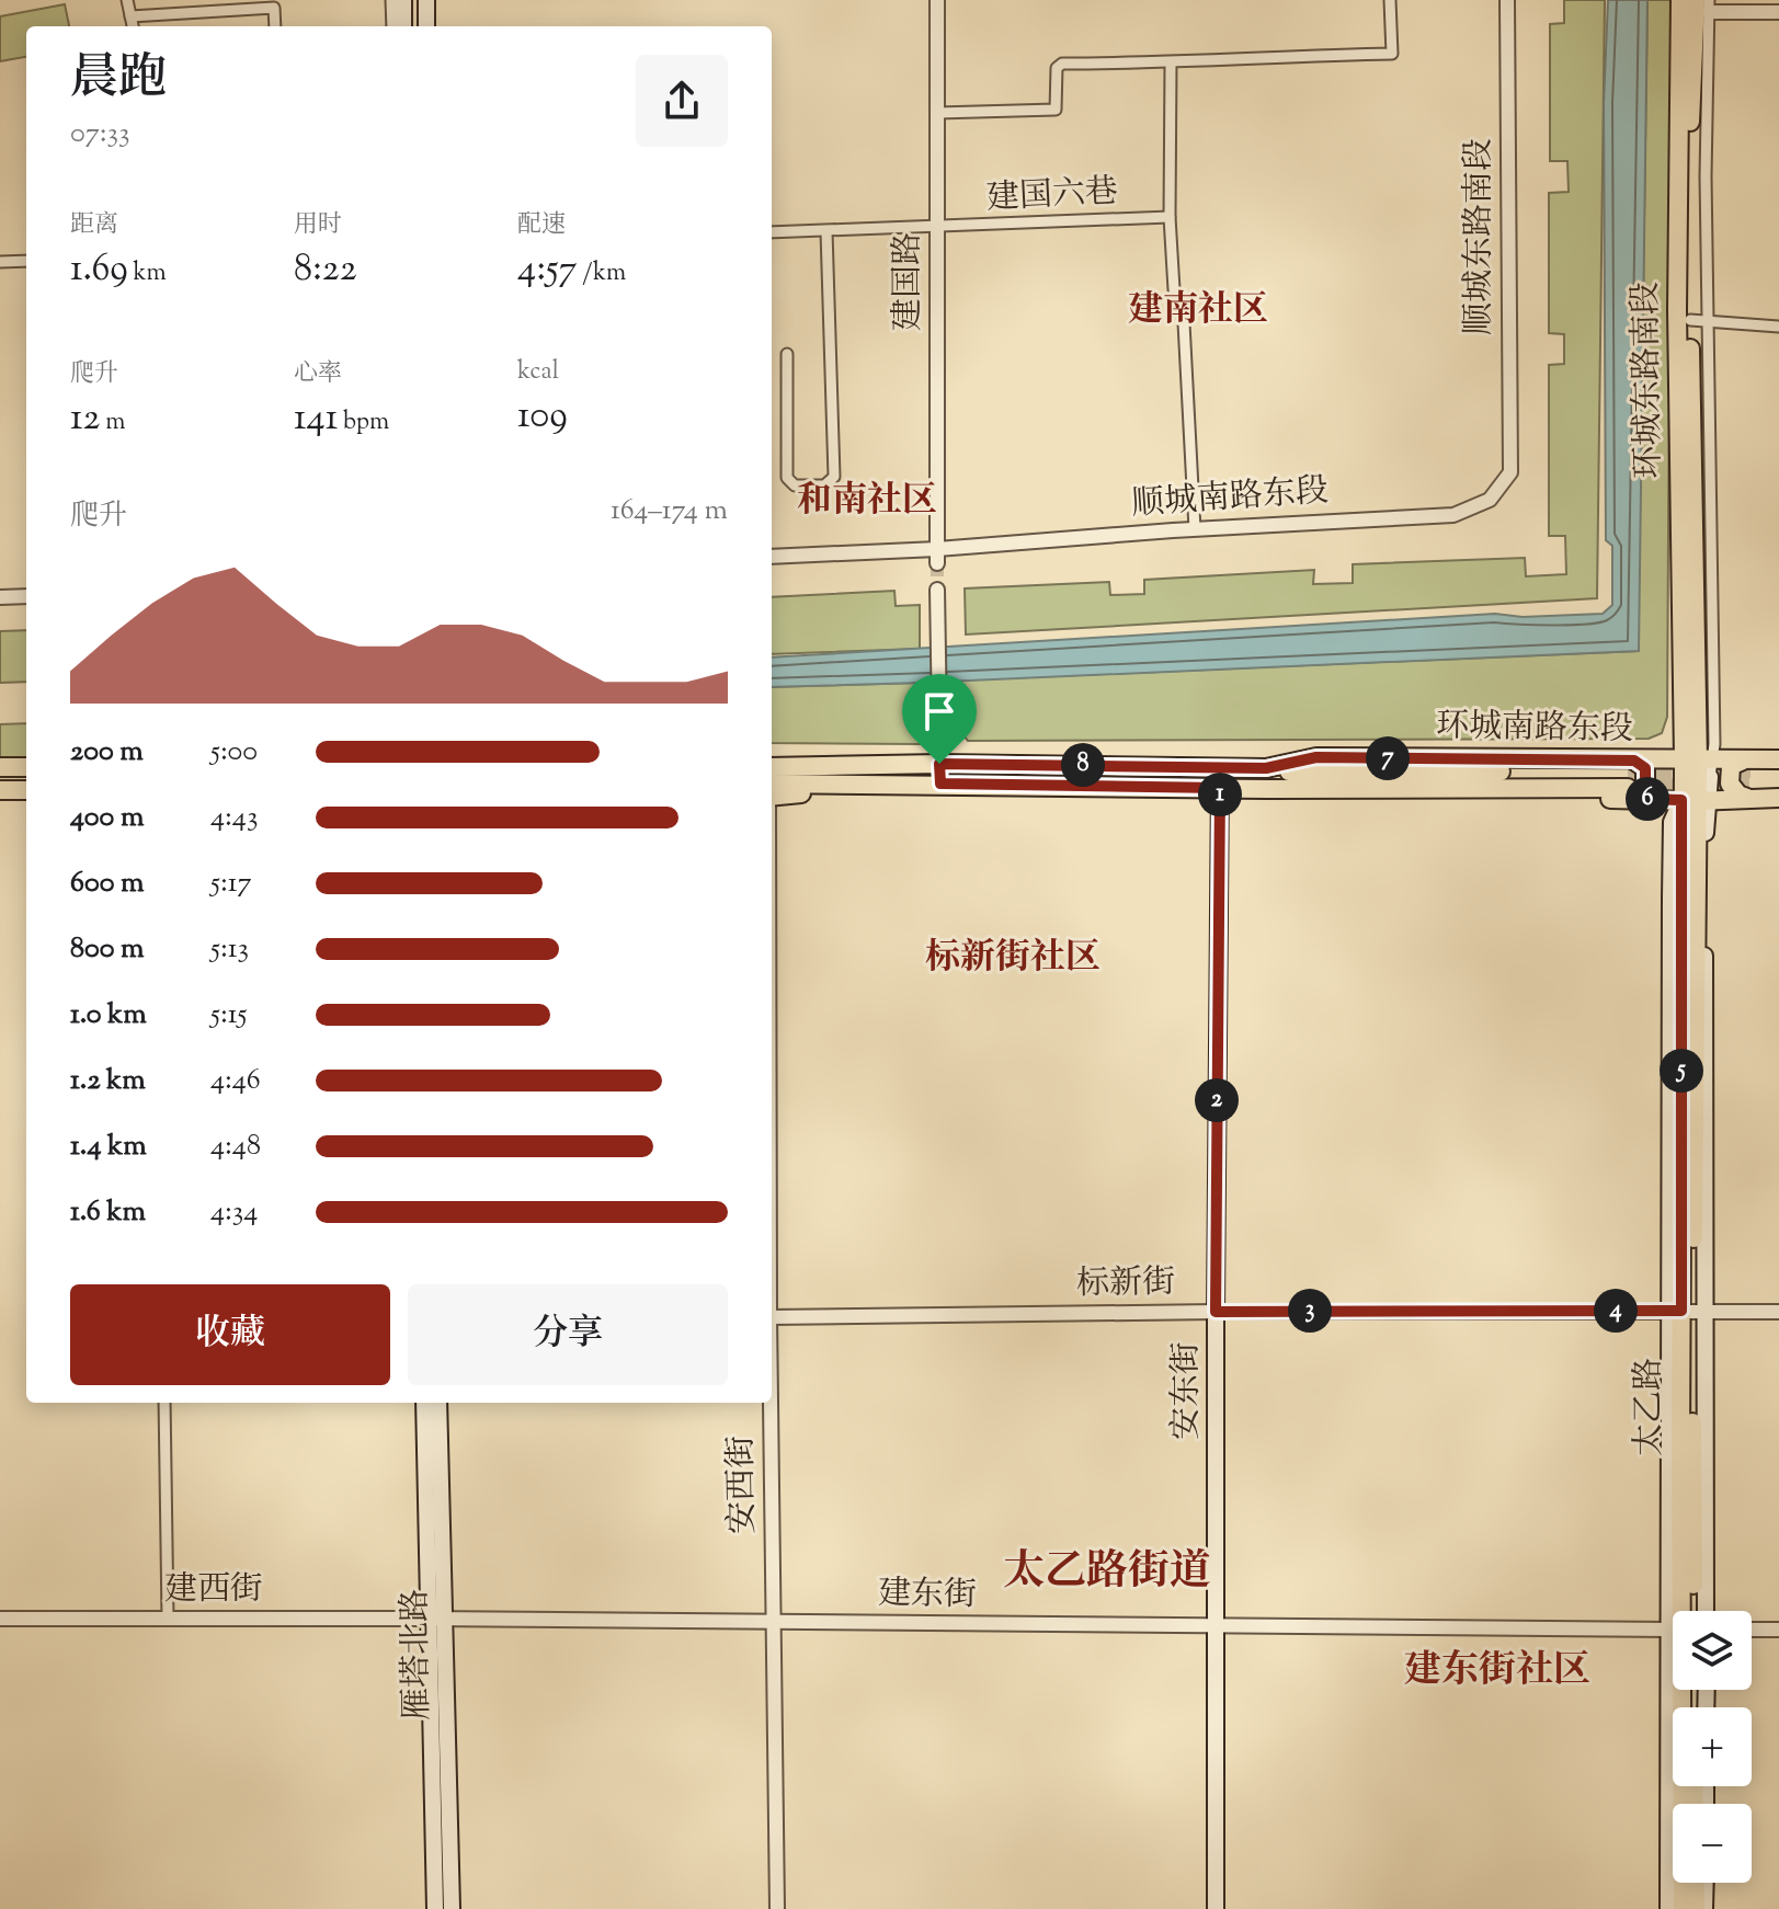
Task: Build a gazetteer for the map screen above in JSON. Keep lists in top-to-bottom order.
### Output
{
  "streets": {
    "main road": [
      "环城东路南段",
      "环城南路东段",
      "安东街",
      "太乙路",
      "雁塔北路"
    ],
    "street": [
      "建国六巷",
      "顺城东路南段",
      "建国路",
      "顺城南路东段",
      "标新街",
      "安西街",
      "建西街",
      "建东街"
    ]
  },
  "crossings": [
    ["建国六巷", "建国路"],
    ["顺城东路南段", "顺城南路东段"],
    ["建国路", "顺城南路东段"],
    ["环城东路南段", "环城南路东段"],
    ["环城东路南段", "太乙路"],
    ["环城南路东段", "安东街"],
    ["环城南路东段", "太乙路"],
    ["标新街", "安东街"],
    ["标新街", "太乙路"],
    ["安东街", "建东街"],
    ["安西街", "建东街"],
    ["建西街", "建东街"],
    ["建西街", "雁塔北路"],
    ["建东街", "雁塔北路"]
  ],
  "districts": [
    "建南社区",
    "和南社区",
    "标新街社区",
    "太乙路街道",
    "建东街社区"
  ],
  "page": {
    "heading": ["晨跑", "07:33"],
    "stats": [
      ["距离", "1.69 km"],
      ["用时", "8:22"],
      ["配速", "4:57 /km"],
      ["爬升", "12 m"],
      ["心率", "141 bpm"],
      ["kcal", "109"]
    ],
    "chart": ["爬升", "164–174 m"],
    "list": [
      {
        "name": "200 m",
        "note": "5:00"
      },
      {
        "name": "400 m",
        "note": "4:43"
      },
      {
        "name": "600 m",
        "note": "5:17"
      },
      {
        "name": "800 m",
        "note": "5:13"
      },
      {
        "name": "1.0 km",
        "note": "5:15"
      },
      {
        "name": "1.2 km",
        "note": "4:46"
      },
      {
        "name": "1.4 km",
        "note": "4:48"
      },
      {
        "name": "1.6 km",
        "note": "4:34"
      }
    ],
    "pins": [
      "7",
      "8",
      "1",
      "6",
      "5",
      "2",
      "3",
      "4"
    ],
    "buttons": ["收藏", "分享"],
    "map_buttons": ["+", "−"]
  }
}
